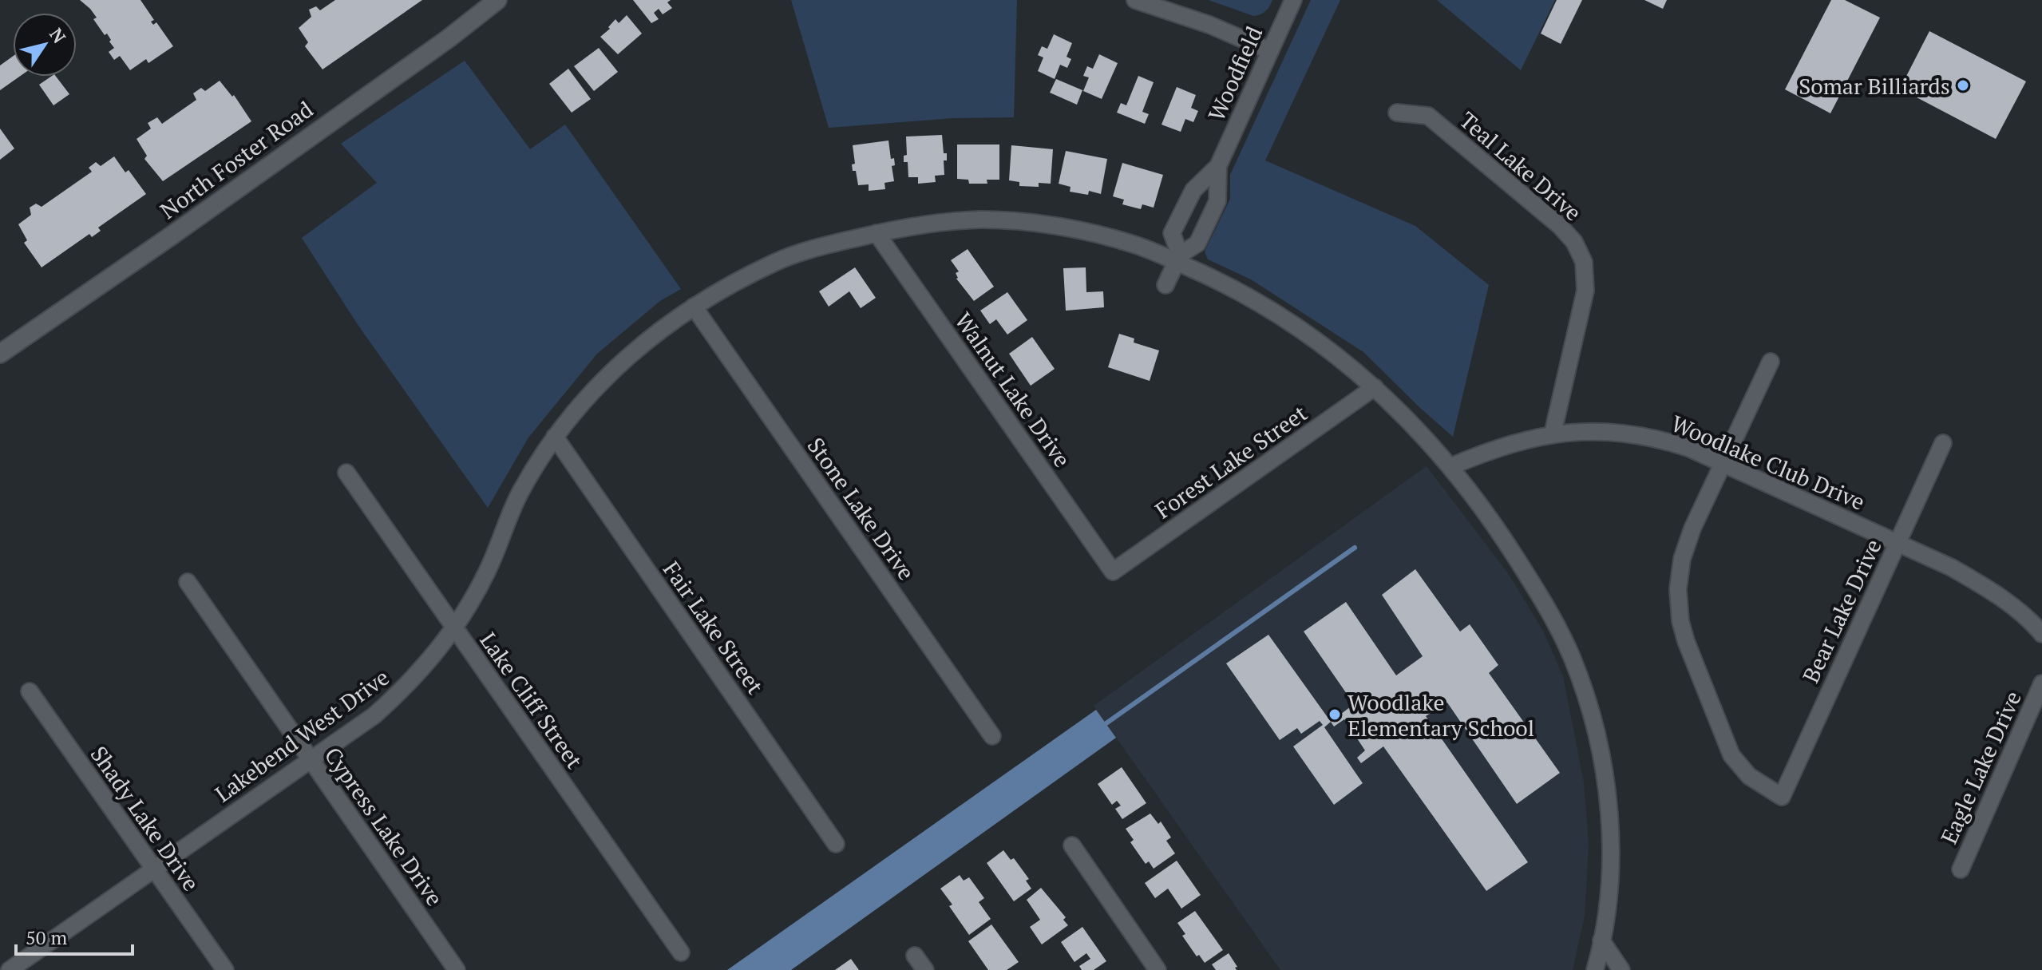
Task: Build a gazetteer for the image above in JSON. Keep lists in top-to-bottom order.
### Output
{
  "streets": {
    "main road": ["North Foster Road"],
    "street": [
      "Woodfield",
      "Teal Lake Drive",
      "Walnut Lake Drive",
      "Forest Lake Street",
      "Woodlake Club Drive",
      "Stone Lake Drive",
      "Bear Lake Drive",
      "Fair Lake Street",
      "Lake Cliff Street",
      "Lakebend West Drive",
      "Eagle Lake Drive",
      "Shady Lake Drive",
      "Cypress Lake Drive"
    ]
  },
  "crossings": [
    ["Woodfield", "Lakebend West Drive"],
    ["Teal Lake Drive", "Woodlake Club Drive"],
    ["Walnut Lake Drive", "Forest Lake Street"],
    ["Walnut Lake Drive", "Lakebend West Drive"],
    ["Forest Lake Street", "Lakebend West Drive"],
    ["Woodlake Club Drive", "Bear Lake Drive"],
    ["Woodlake Club Drive", "Lakebend West Drive"],
    ["Stone Lake Drive", "Lakebend West Drive"],
    ["Fair Lake Street", "Lakebend West Drive"],
    ["Lake Cliff Street", "Lakebend West Drive"],
    ["Lakebend West Drive", "Shady Lake Drive"],
    ["Lakebend West Drive", "Cypress Lake Drive"]
  ],
  "places": ["Somar Billiards", "Woodlake Elementary School"],
  "scale_bar": "50 m",
  "north": "top right"
}
